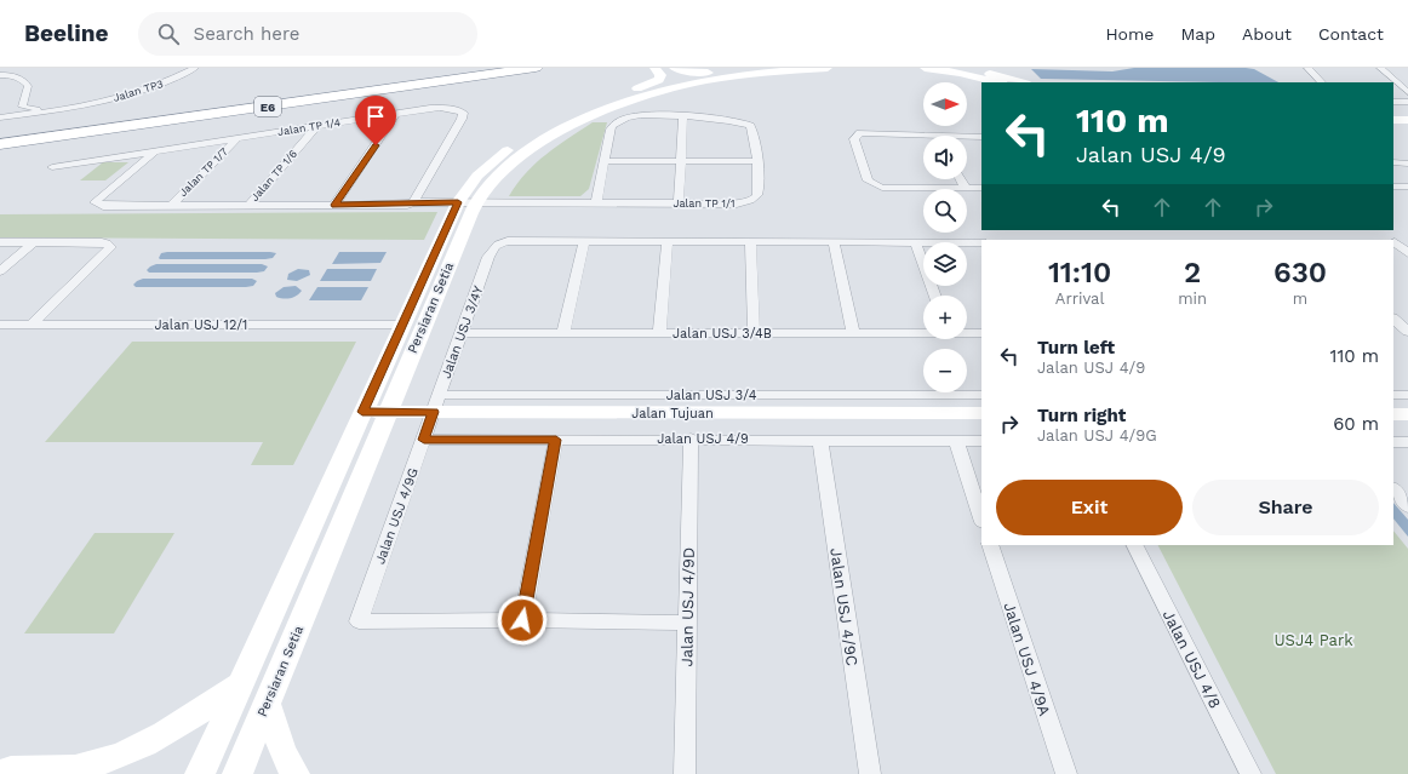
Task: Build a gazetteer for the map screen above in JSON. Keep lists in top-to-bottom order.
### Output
{
  "streets": {
    "highway": ["E6"],
    "main road": ["Persiaran Setia", "Jalan Tujuan"],
    "street": [
      "Jalan TP3",
      "Jalan TP 1/4",
      "Jalan TP 1/7",
      "Jalan TP 1/6",
      "Jalan TP 1/1",
      "Jalan USJ 12/1",
      "Jalan USJ 3/4Y",
      "Jalan USJ 3/4B",
      "Jalan USJ 3/4",
      "Jalan USJ 4/9",
      "Jalan USJ 4/9G",
      "Jalan USJ 4/9D",
      "Jalan USJ 4/9C",
      "Jalan USJ 4/9A",
      "Jalan USJ 4/8"
    ]
  },
  "crossings": [
    ["Jalan TP 1/4", "Jalan TP 1/7"],
    ["Jalan TP 1/4", "Jalan TP 1/6"],
    ["Jalan TP 1/1", "Persiaran Setia"],
    ["Persiaran Setia", "Jalan USJ 12/1"],
    ["Persiaran Setia", "Jalan Tujuan"],
    ["Jalan USJ 3/4Y", "Jalan USJ 3/4B"],
    ["Jalan USJ 3/4Y", "Jalan USJ 3/4"],
    ["Jalan USJ 3/4Y", "Jalan Tujuan"],
    ["Jalan USJ 3/4Y", "Jalan USJ 4/9G"],
    ["Jalan USJ 3/4", "Jalan Tujuan"],
    ["Jalan USJ 3/4", "Jalan USJ 4/9G"],
    ["Jalan Tujuan", "Jalan USJ 4/9G"],
    ["Jalan USJ 4/9", "Jalan USJ 4/9G"],
    ["Jalan USJ 4/9", "Jalan USJ 4/9D"],
    ["Jalan USJ 4/9", "Jalan USJ 4/9C"]
  ],
  "parks": ["USJ4 Park"],
  "north": "right",
  "page": {
    "header": "Beeline",
    "search": "Search here",
    "nav": [
      "Home",
      "Map",
      "About",
      "Contact"
    ],
    "map_buttons": ["+", "−"],
    "turn": ["110 m", "Jalan USJ 4/9"],
    "eta": [
      "11:10",
      "Arrival",
      "2",
      "min",
      "630",
      "m"
    ],
    "list": [
      {
        "name": "Turn left",
        "note": "Jalan USJ 4/9",
        "value": "110 m"
      },
      {
        "name": "Turn right",
        "note": "Jalan USJ 4/9G",
        "value": "60 m"
      }
    ],
    "buttons": ["Exit", "Share"]
  }
}
